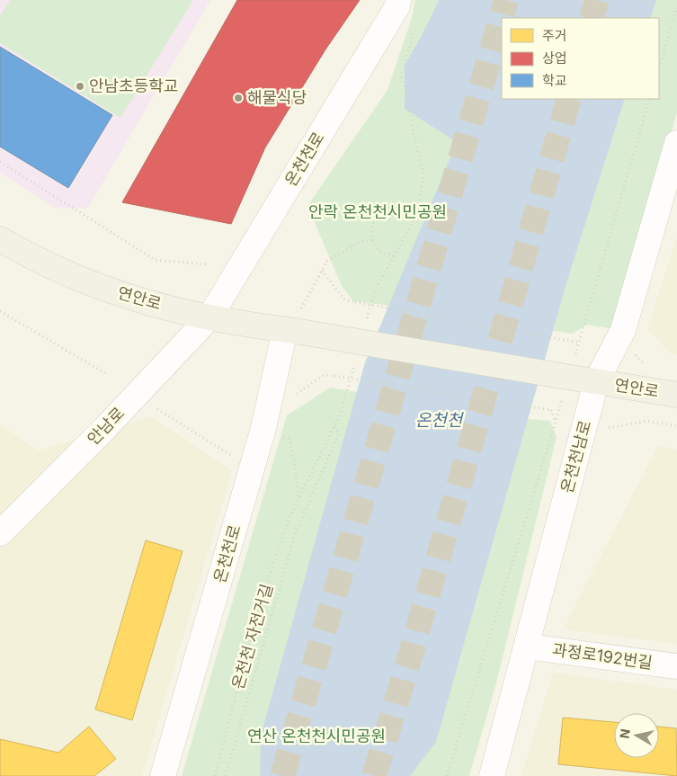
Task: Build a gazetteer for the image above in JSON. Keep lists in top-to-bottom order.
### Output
{
  "streets": {
    "main road": ["연안로"],
    "street": [
      "온천천로",
      "안남로",
      "온천천남로",
      "과정로192번길"
    ],
    "path": ["온천천 자전거길"]
  },
  "crossings": [
    ["온천천로", "연안로"],
    ["온천천로", "안남로"],
    ["연안로", "안남로"],
    ["연안로", "온천천남로"],
    ["온천천남로", "과정로192번길"]
  ],
  "water": ["온천천"],
  "parks": ["안락 온천천시민공원", "연산 온천천시민공원"],
  "places": ["안남초등학교", "해물식당"],
  "legend": ["주거", "상업", "학교"],
  "north": "left"
}
